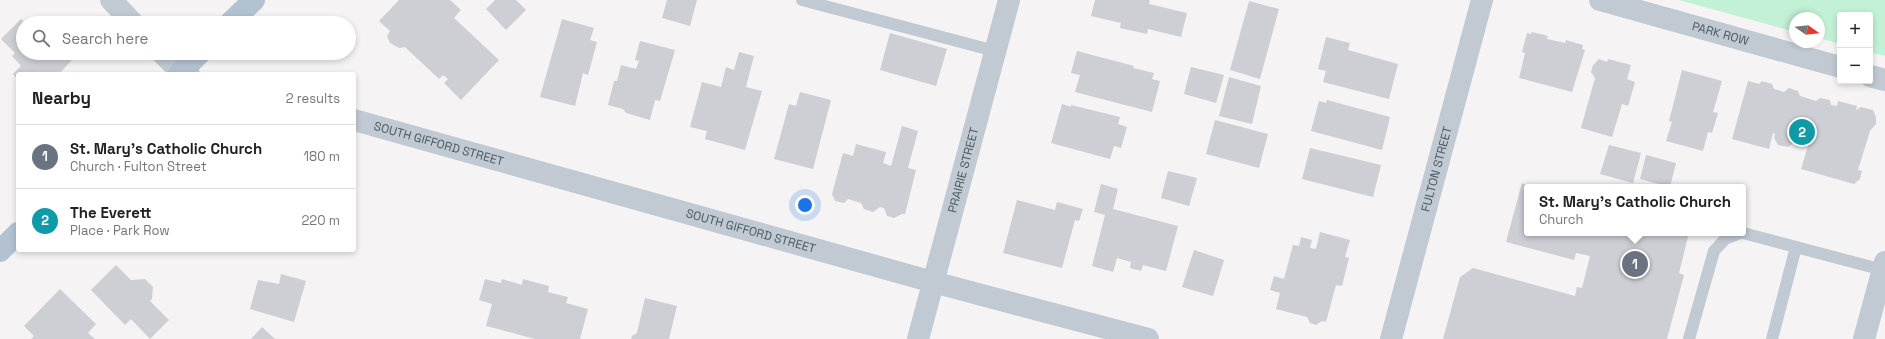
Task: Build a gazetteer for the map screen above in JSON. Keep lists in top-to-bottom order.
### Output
{
  "streets": {
    "street": [
      "PARK ROW",
      "SOUTH GIFFORD STREET",
      "PRAIRIE STREET",
      "FULTON STREET"
    ]
  },
  "crossings": [
    ["SOUTH GIFFORD STREET", "PRAIRIE STREET"]
  ],
  "north": "right",
  "page": {
    "map_buttons": ["+", "−"],
    "search": "Search here",
    "heading": ["Nearby", "2 results"],
    "pins": ["2", "1"],
    "list": [
      {
        "mark": "1",
        "name": "St. Mary's Catholic Church",
        "note": "Church · Fulton Street",
        "value": "180 m"
      },
      {
        "mark": "2",
        "name": "The Everett",
        "note": "Place · Park Row",
        "value": "220 m"
      }
    ],
    "popup": ["St. Mary's Catholic Church", "Church"]
  }
}
